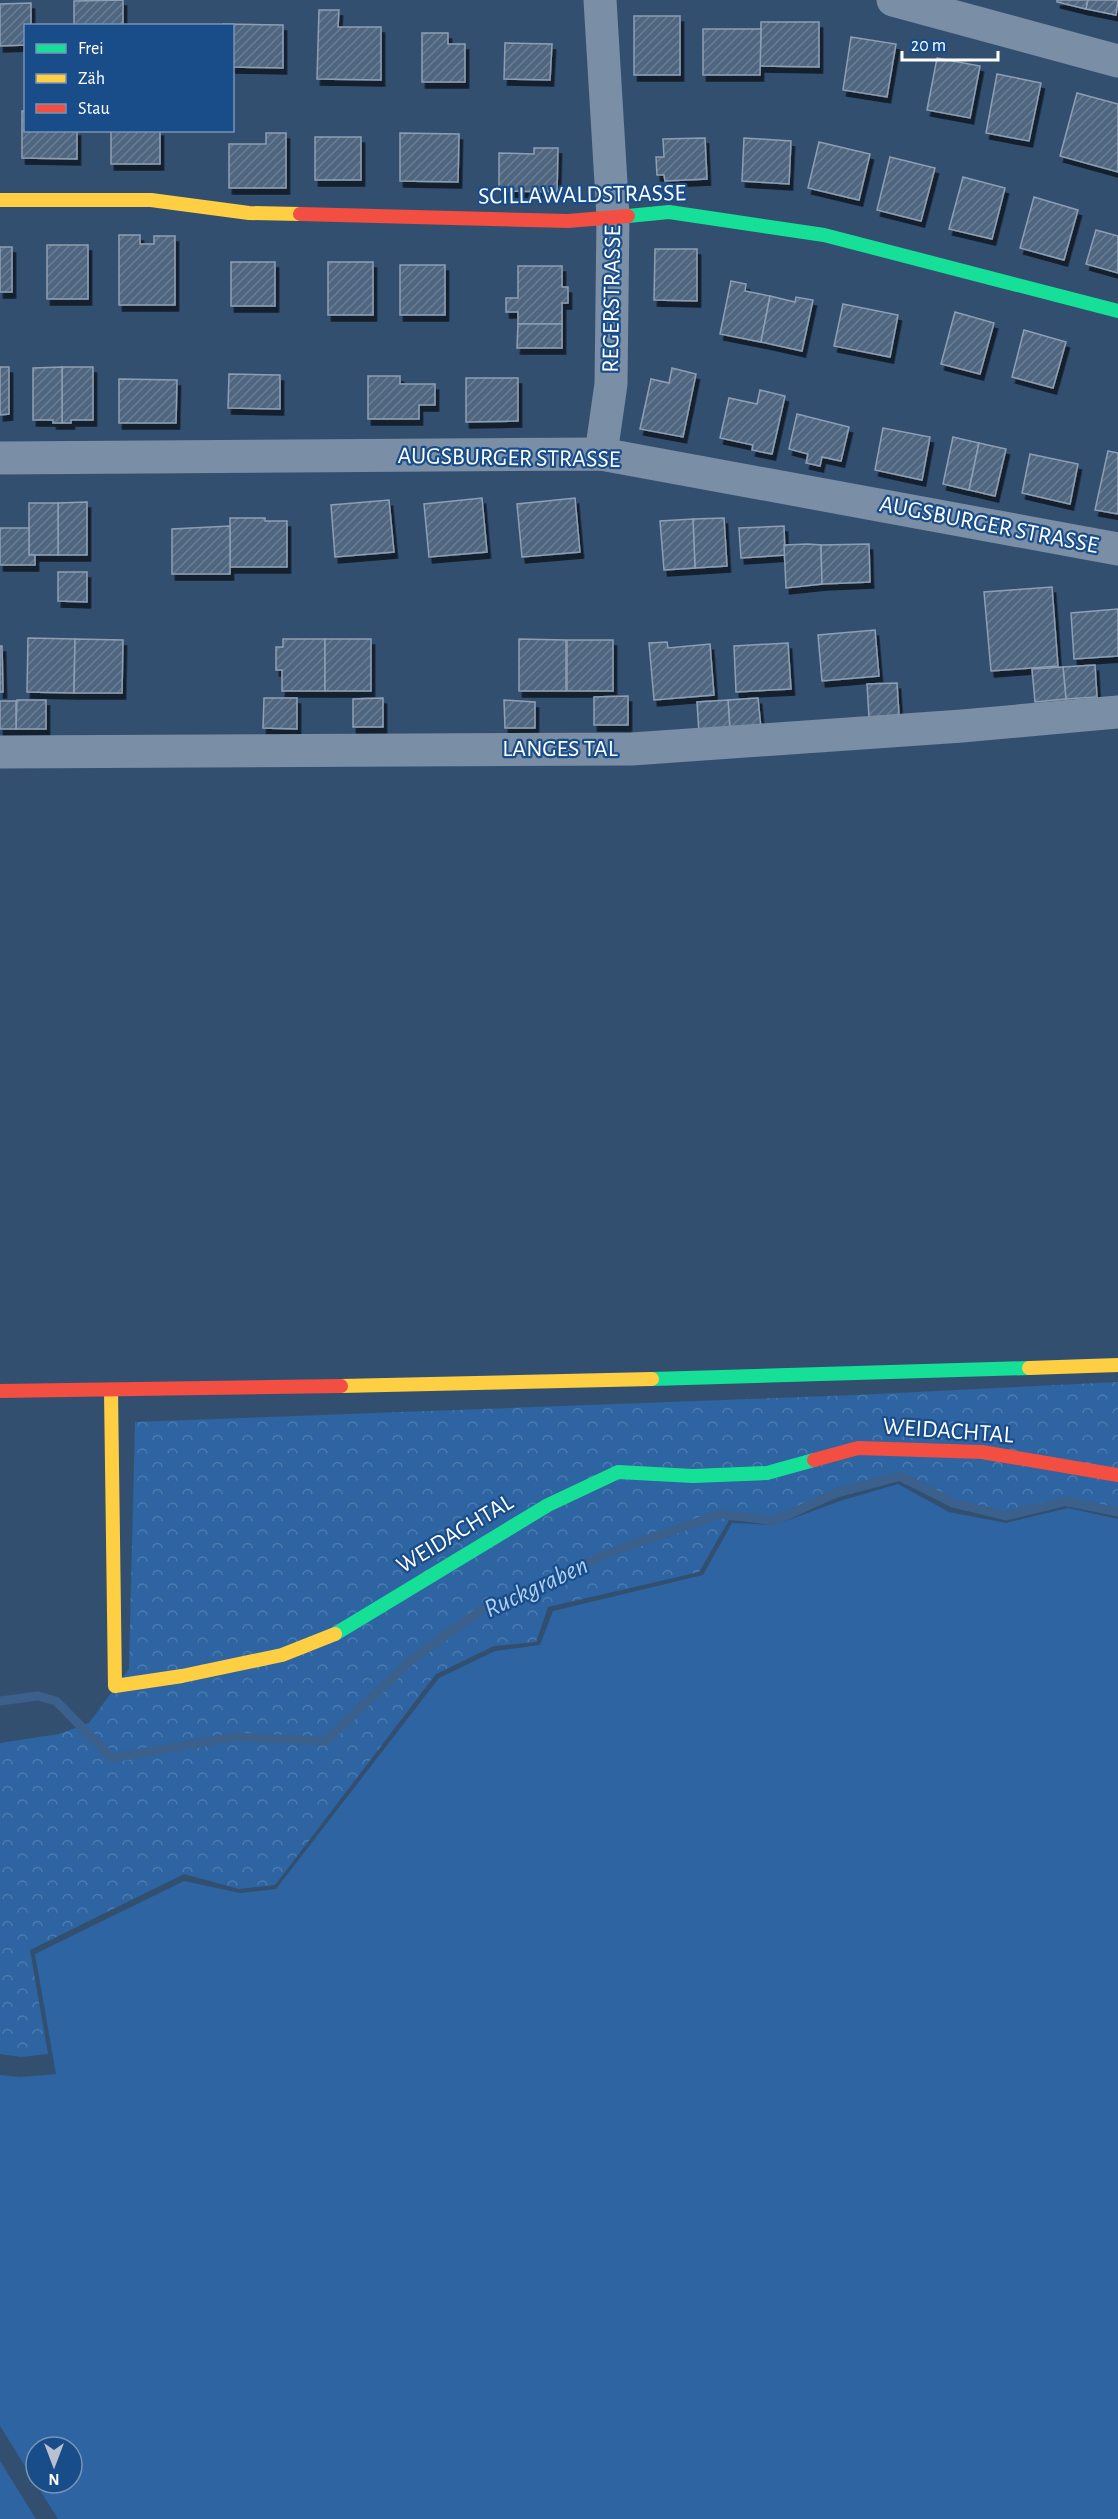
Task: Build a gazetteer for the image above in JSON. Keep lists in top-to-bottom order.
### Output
{
  "streets": {
    "street": [
      "SCILLAWALDSTRASSE",
      "REGERSTRASSE",
      "AUGSBURGER STRASSE",
      "LANGES TAL",
      "WEIDACHTAL"
    ]
  },
  "crossings": [
    ["SCILLAWALDSTRASSE", "REGERSTRASSE"],
    ["REGERSTRASSE", "AUGSBURGER STRASSE"]
  ],
  "water": ["Ruckgraben"],
  "legend": ["Frei", "Zäh", "Stau"],
  "scale_bar": "20 m",
  "north": "bottom"
}
